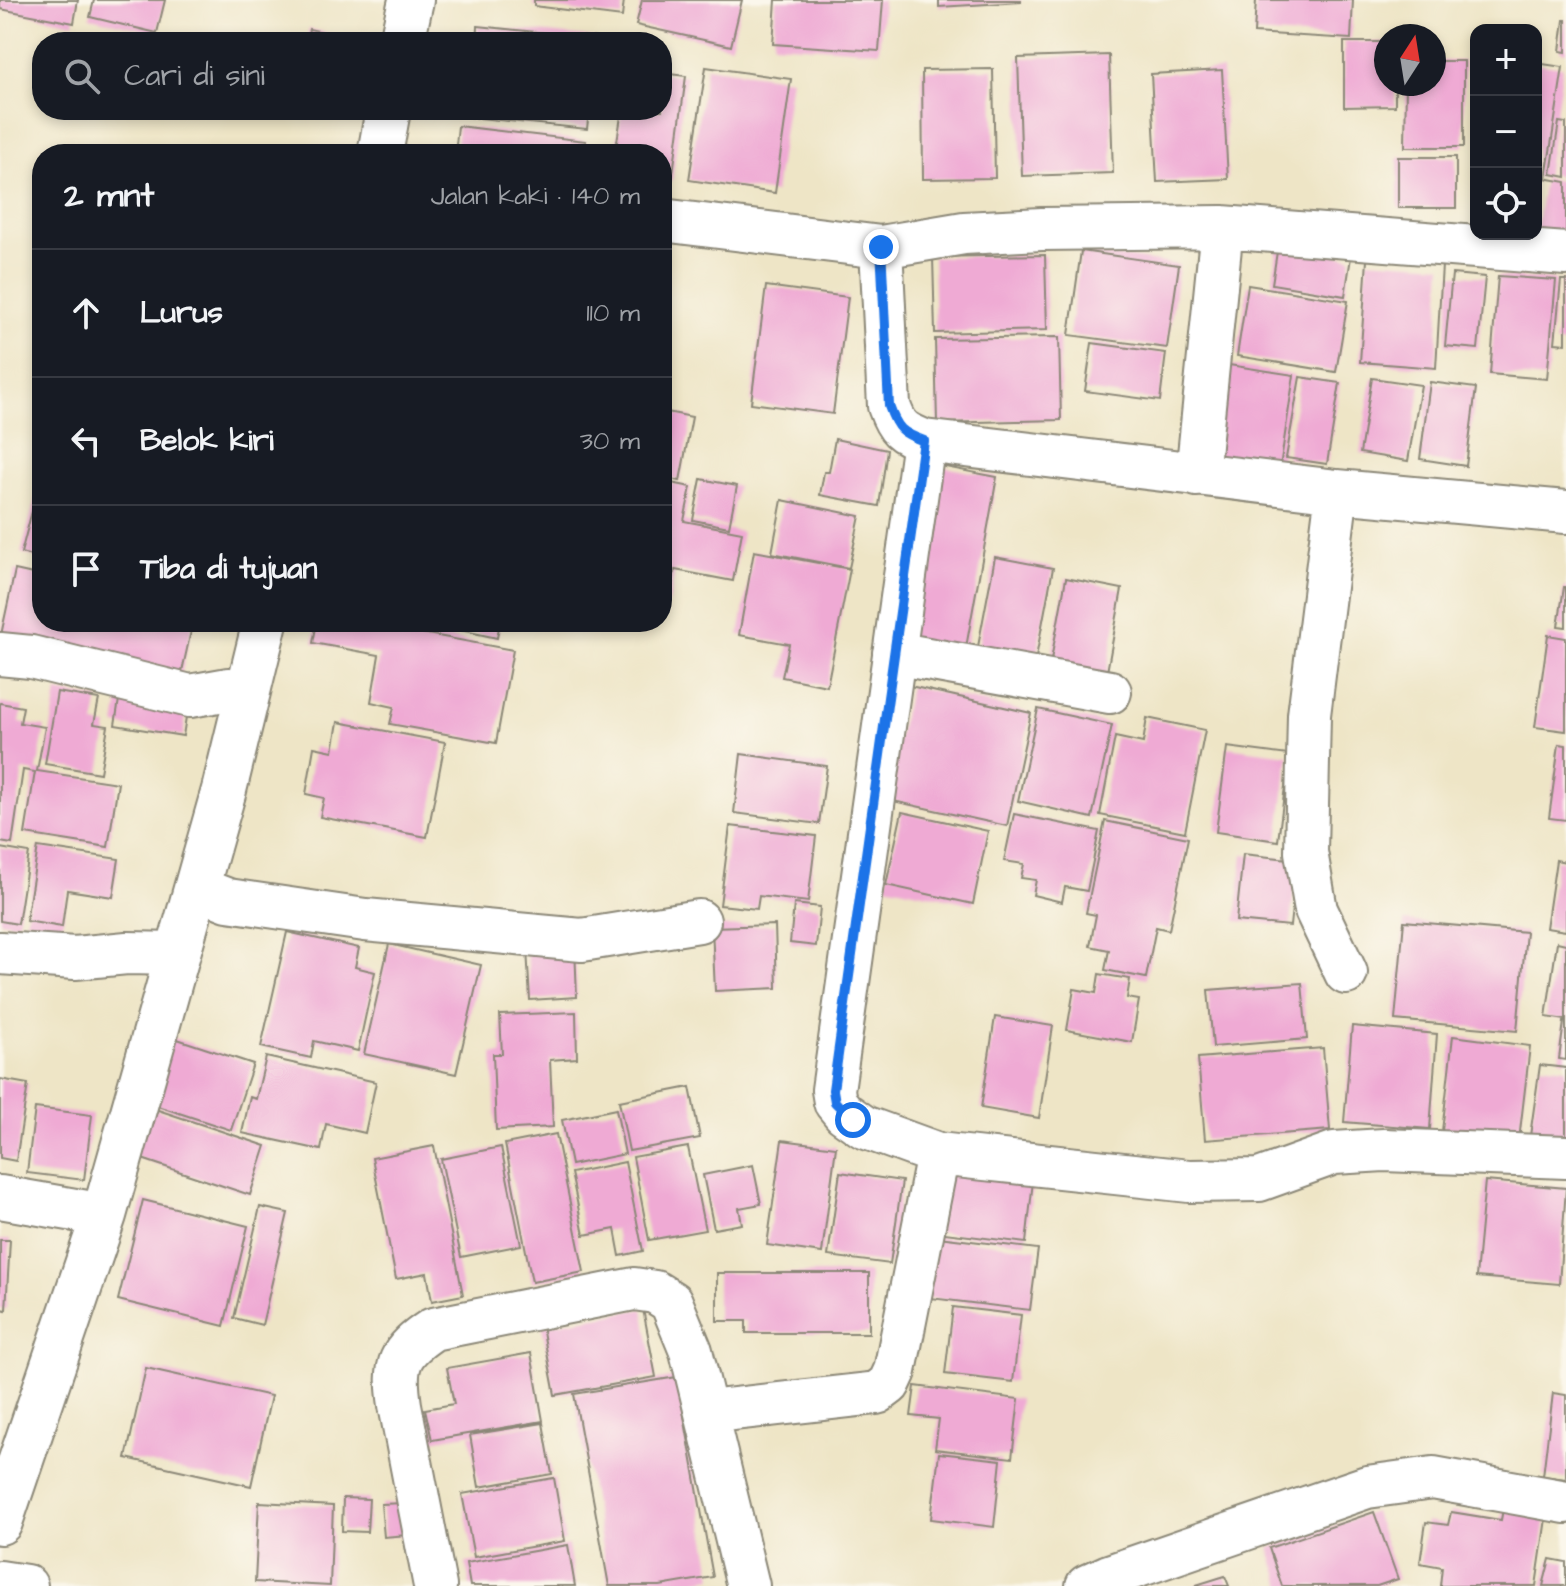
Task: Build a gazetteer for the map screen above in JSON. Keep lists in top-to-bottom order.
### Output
{
  "north": "top",
  "page": {
    "map_buttons": ["+", "−"],
    "search": "Cari di sini",
    "heading": ["2 mnt", "Jalan kaki · 140 m"],
    "list": [
      ["Lurus", "110 m"],
      ["Belok kiri", "30 m"],
      "Tiba di tujuan"
    ]
  }
}
